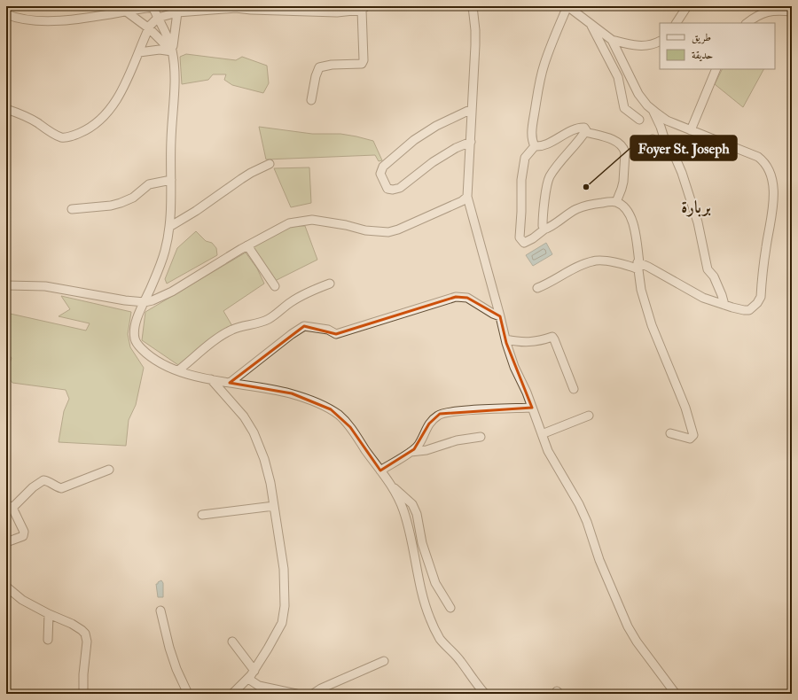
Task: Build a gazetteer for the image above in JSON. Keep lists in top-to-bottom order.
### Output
{
  "districts": ["بربارة"],
  "places": ["Foyer St. Joseph"],
  "legend": ["طريق", "حديقة"]
}
